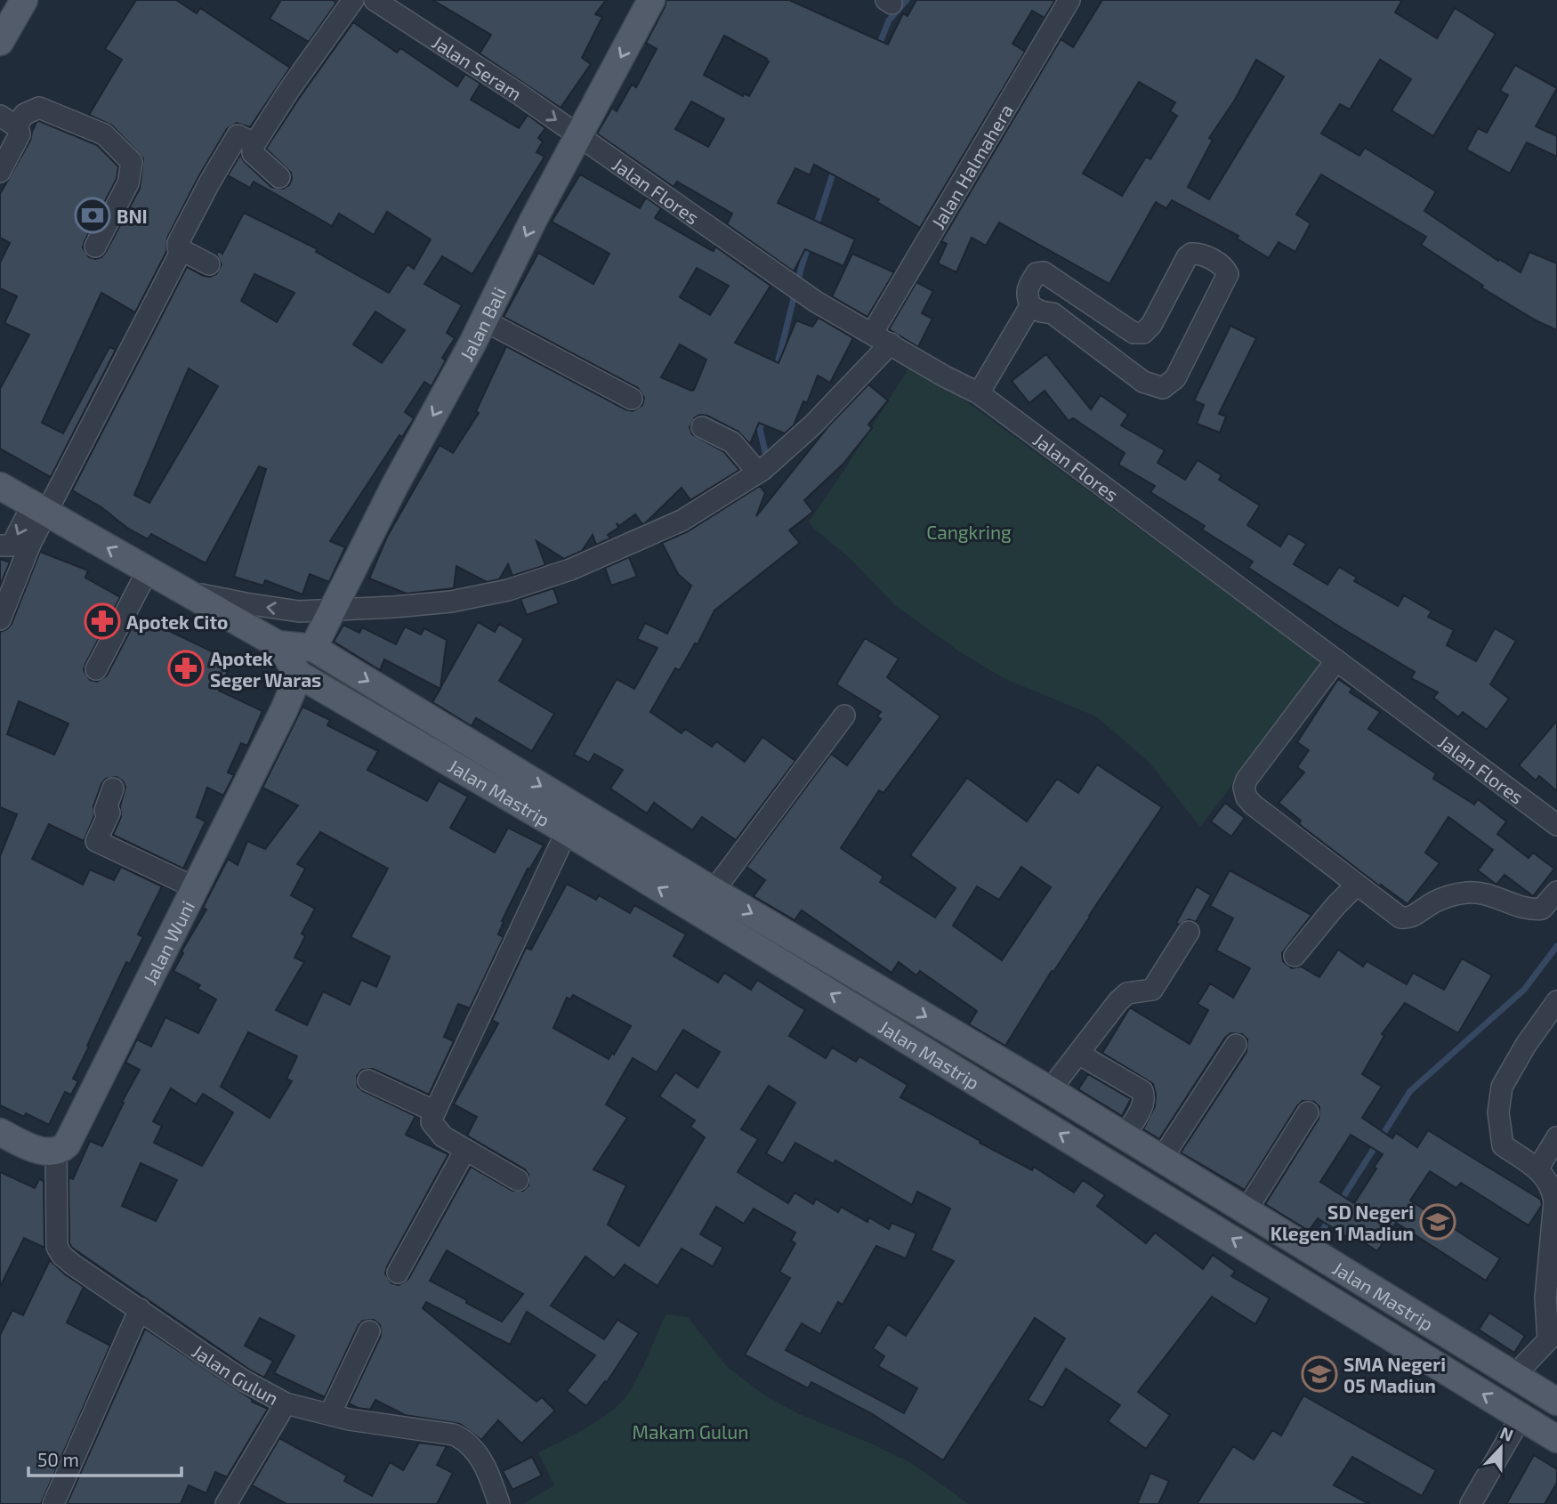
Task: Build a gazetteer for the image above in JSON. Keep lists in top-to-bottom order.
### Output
{
  "streets": {
    "main road": ["Jalan Bali", "Jalan Mastrip", "Jalan Wuni"],
    "street": [
      "Jalan Seram",
      "Jalan Halmahera",
      "Jalan Flores",
      "Jalan Gulun"
    ]
  },
  "crossings": [
    ["Jalan Seram", "Jalan Flores"],
    ["Jalan Seram", "Jalan Bali"],
    ["Jalan Halmahera", "Jalan Flores"],
    ["Jalan Flores", "Jalan Bali"],
    ["Jalan Bali", "Jalan Mastrip"],
    ["Jalan Mastrip", "Jalan Wuni"],
    ["Jalan Wuni", "Jalan Gulun"]
  ],
  "one_way": ["Jalan Seram", "Jalan Bali"],
  "parks": ["Cangkring", "Makam Gulun"],
  "places": {
    "bank": ["BNI"],
    "pharmacy": ["Apotek Cito", "Apotek Seger Waras"],
    "school or university": ["SD Negeri Klegen 1 Madiun", "SMA Negeri 05 Madiun"]
  },
  "scale_bar": "50 m",
  "north": "top"
}
